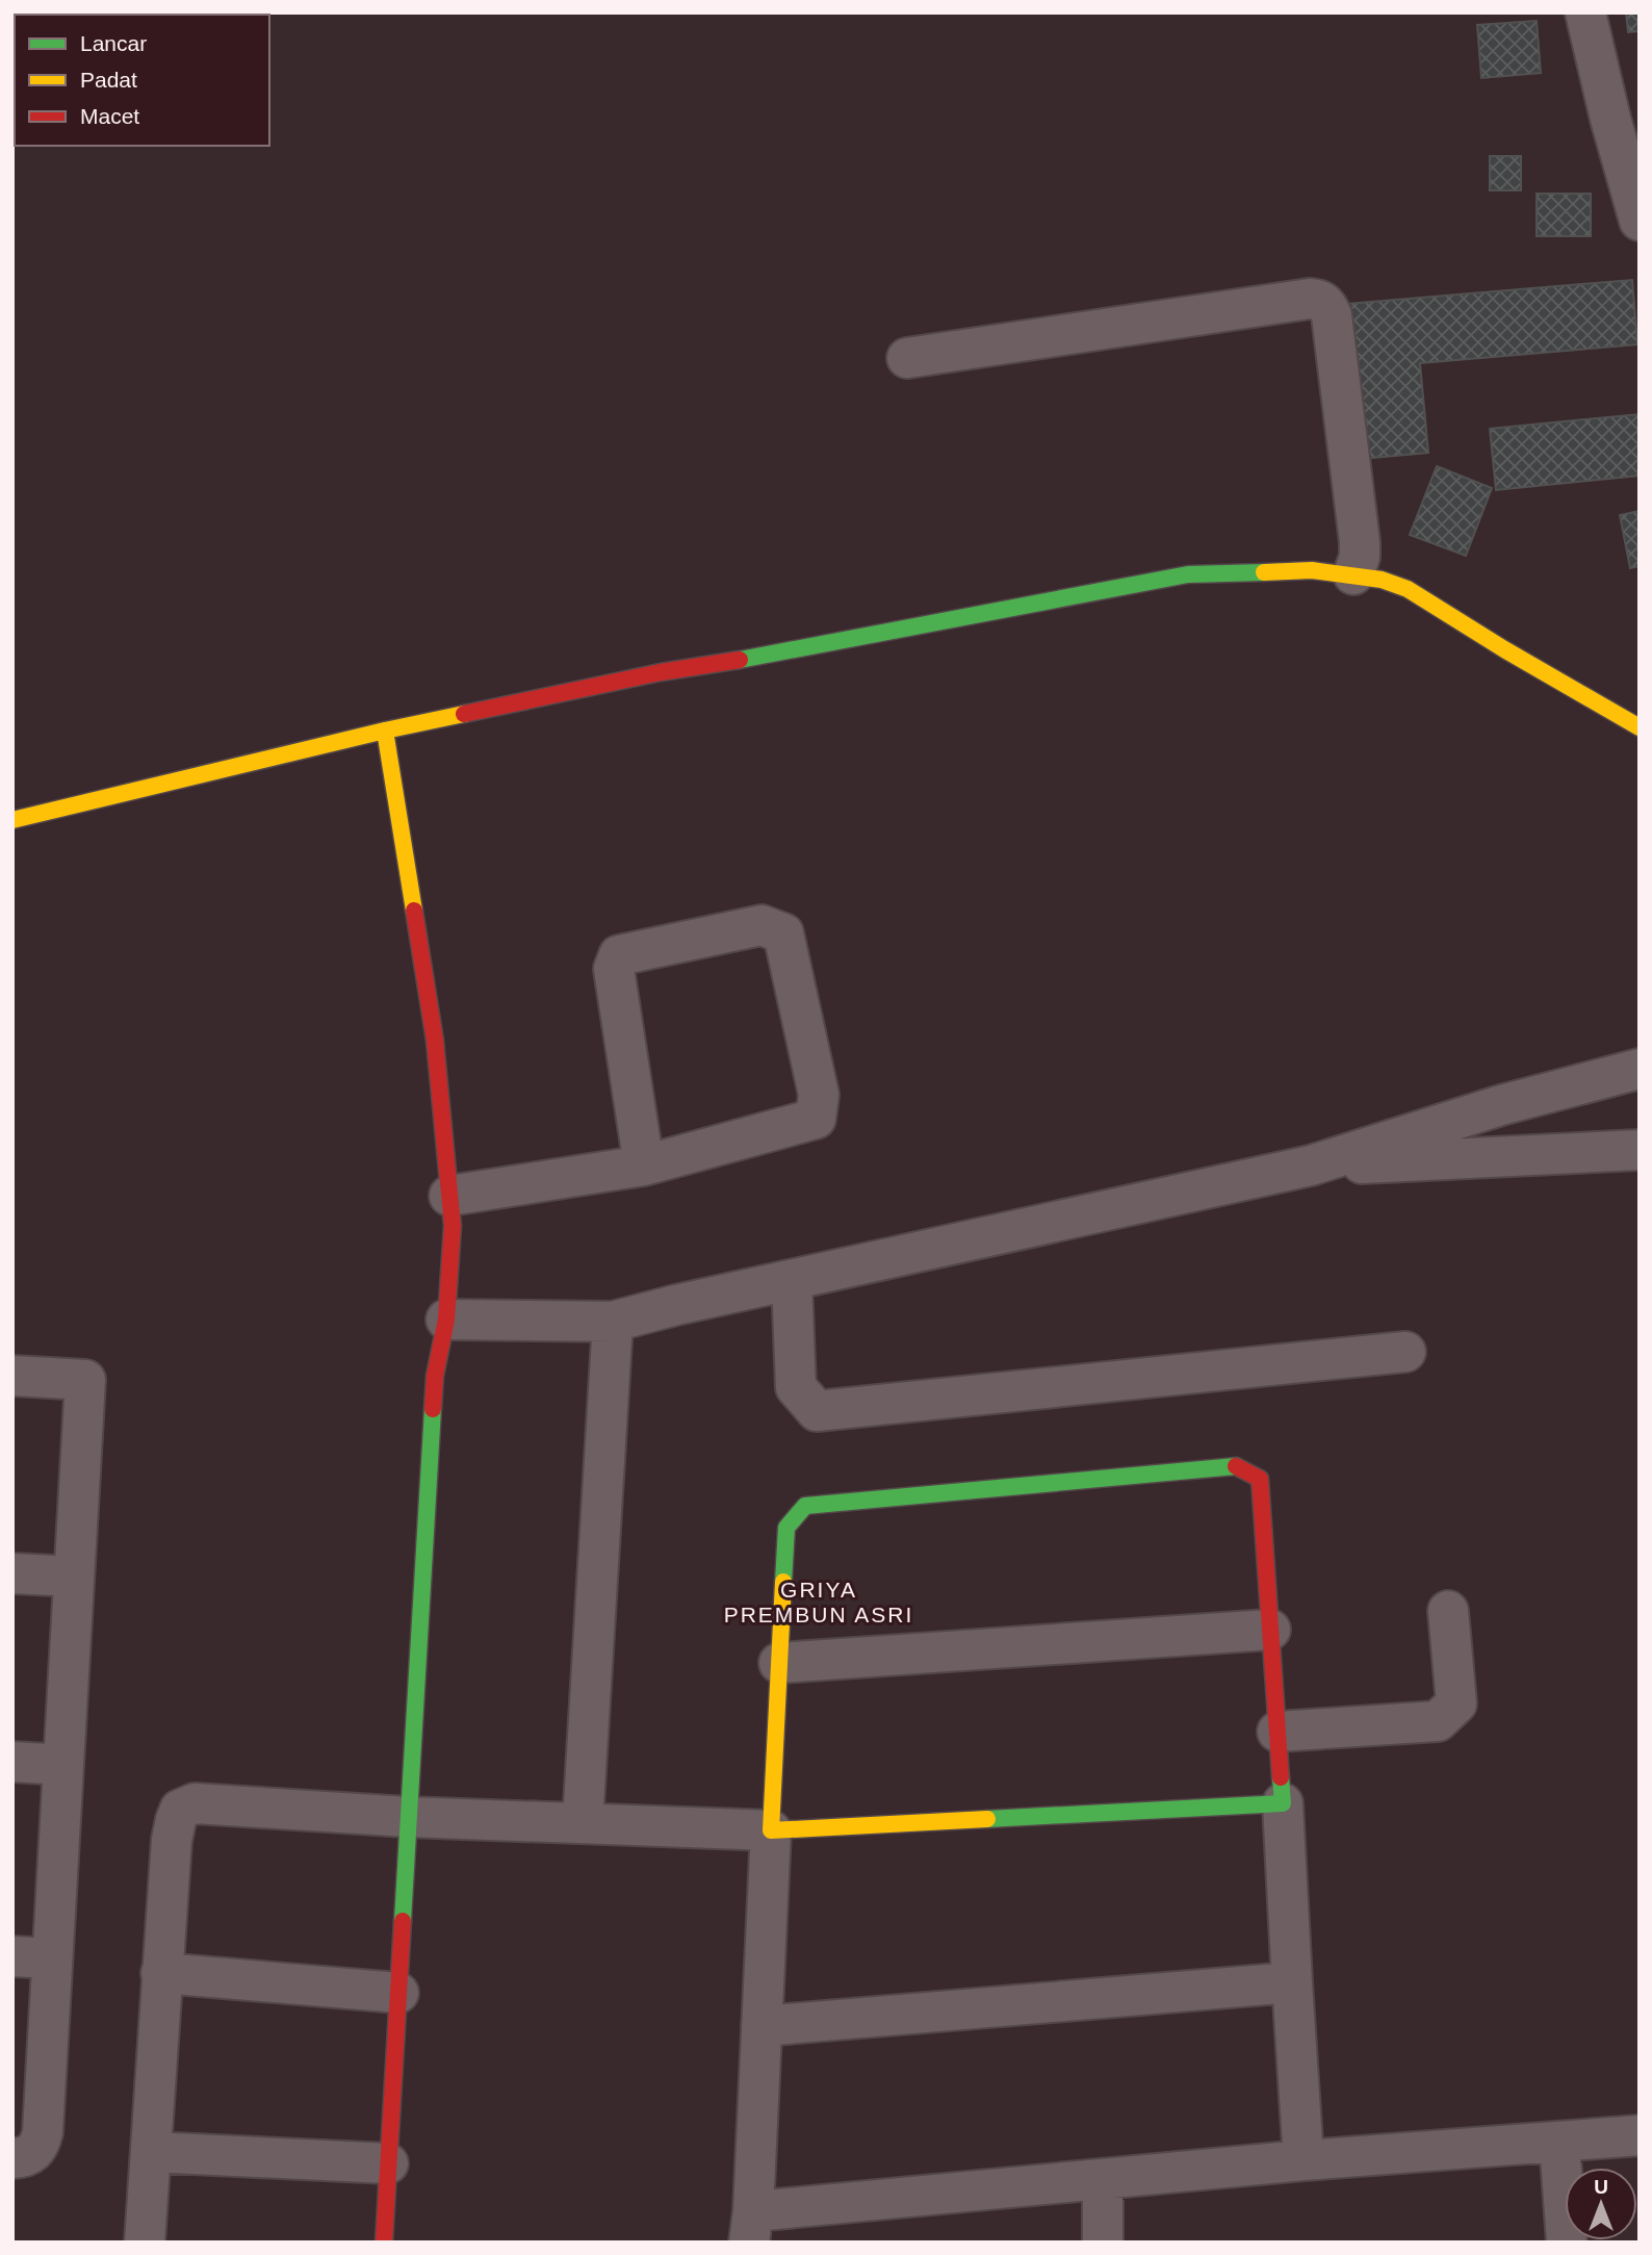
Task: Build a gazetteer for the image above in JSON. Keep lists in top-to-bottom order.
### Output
{
  "districts": ["GRIYA PREMBUN ASRI"],
  "legend": ["Lancar", "Padat", "Macet"],
  "north": "top"
}
